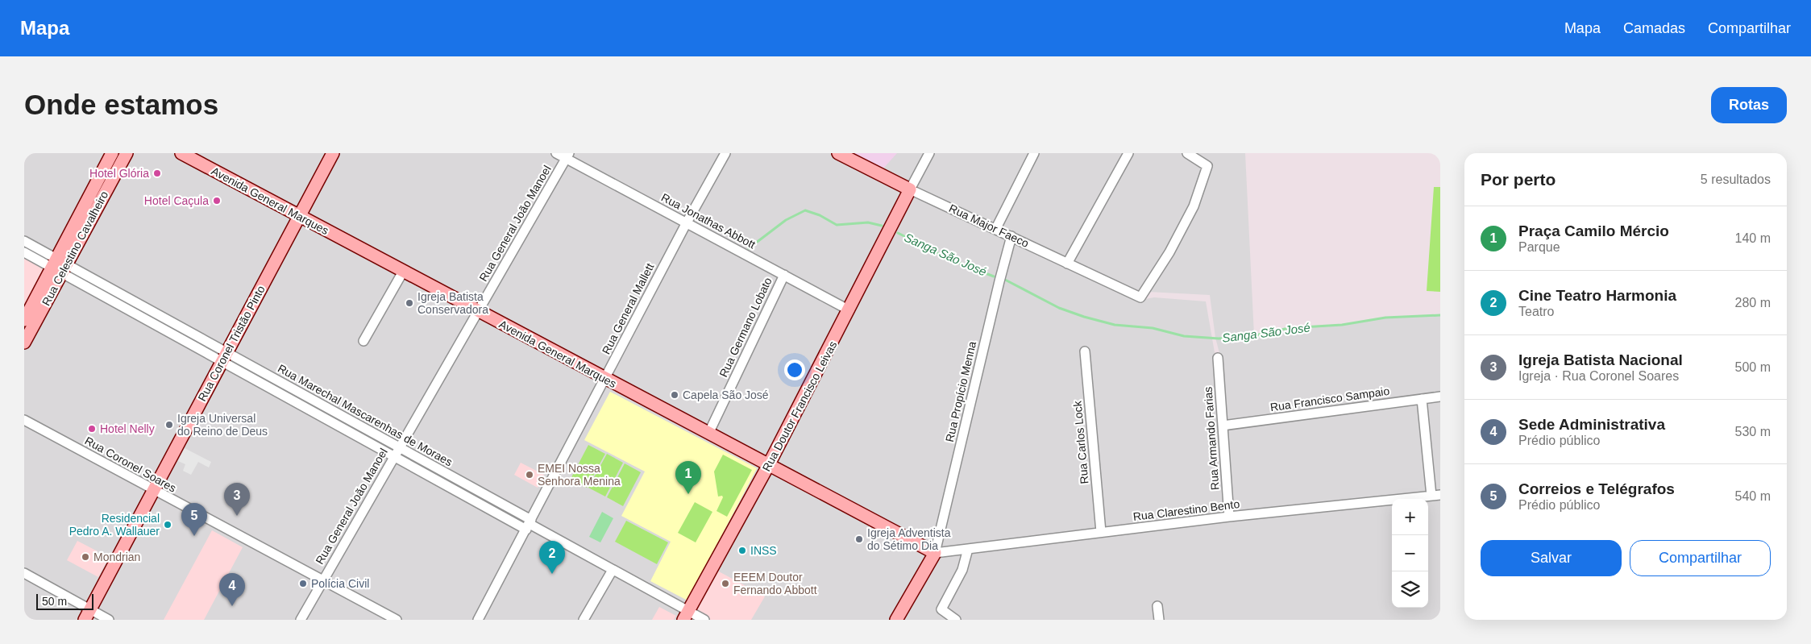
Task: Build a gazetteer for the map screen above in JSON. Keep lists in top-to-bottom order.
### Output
{
  "streets": {
    "main road": [
      "Avenida General Marques",
      "Rua Major Faeco",
      "Rua Celestino Cavalheiro",
      "Rua Coronel Tristão Pinto",
      "Rua Doutor Francisco Leivas"
    ],
    "street": [
      "Rua Jonathas Abbott",
      "Rua General João Manoel",
      "Rua General Mallett",
      "Rua Germano Lobato",
      "Rua Propício Menna",
      "Rua Francisco Sampaio",
      "Rua Marechal Mascarenhas de Moraes",
      "Rua Armando Farias",
      "Rua Carlos Lock",
      "Rua Coronel Soares",
      "Rua Clarestino Bento"
    ]
  },
  "crossings": [
    ["Avenida General Marques", "Rua General João Manoel"],
    ["Avenida General Marques", "Rua General Mallett"],
    ["Avenida General Marques", "Rua Germano Lobato"],
    ["Avenida General Marques", "Rua Coronel Tristão Pinto"],
    ["Avenida General Marques", "Rua Propício Menna"],
    ["Avenida General Marques", "Rua Doutor Francisco Leivas"],
    ["Avenida General Marques", "Rua Clarestino Bento"],
    ["Rua Jonathas Abbott", "Rua General João Manoel"],
    ["Rua Jonathas Abbott", "Rua General Mallett"],
    ["Rua Jonathas Abbott", "Rua Germano Lobato"],
    ["Rua Jonathas Abbott", "Rua Doutor Francisco Leivas"],
    ["Rua General João Manoel", "Rua Marechal Mascarenhas de Moraes"],
    ["Rua General João Manoel", "Rua Coronel Soares"],
    ["Rua Major Faeco", "Rua Propício Menna"],
    ["Rua Major Faeco", "Rua Doutor Francisco Leivas"],
    ["Rua Celestino Cavalheiro", "Rua Marechal Mascarenhas de Moraes"],
    ["Rua General Mallett", "Rua Marechal Mascarenhas de Moraes"],
    ["Rua Coronel Tristão Pinto", "Rua Marechal Mascarenhas de Moraes"],
    ["Rua Coronel Tristão Pinto", "Rua Coronel Soares"],
    ["Rua Propício Menna", "Rua Clarestino Bento"],
    ["Rua Francisco Sampaio", "Rua Armando Farias"],
    ["Rua Doutor Francisco Leivas", "Rua Marechal Mascarenhas de Moraes"],
    ["Rua Armando Farias", "Rua Clarestino Bento"],
    ["Rua Carlos Lock", "Rua Clarestino Bento"]
  ],
  "water": ["Sanga São José"],
  "places": [
    "Hotel Glória",
    "Hotel Caçula",
    "Igreja Batista Conservadora",
    "Capela São José",
    "Igreja Universal do Reino de Deus",
    "Hotel Nelly",
    "EMEI Nossa Senhora Menina",
    "Residencial Pedro A. Wallauer",
    "Igreja Adventista do Sétimo Dia",
    "INSS",
    "Mondrian",
    "Polícia Civil",
    "EEEM Doutor Fernando Abbott"
  ],
  "scale_bar": "50 m",
  "page": {
    "header": "Mapa",
    "nav": ["Mapa", "Camadas", "Compartilhar"],
    "buttons": [
      "Rotas",
      ["Salvar", "Compartilhar"]
    ],
    "title": "Onde estamos",
    "heading": ["Por perto", "5 resultados"],
    "list": [
      {
        "mark": "1",
        "name": "Praça Camilo Mércio",
        "note": "Parque",
        "value": "140 m"
      },
      {
        "mark": "2",
        "name": "Cine Teatro Harmonia",
        "note": "Teatro",
        "value": "280 m"
      },
      {
        "mark": "3",
        "name": "Igreja Batista Nacional",
        "note": "Igreja · Rua Coronel Soares",
        "value": "500 m"
      },
      {
        "mark": "4",
        "name": "Sede Administrativa",
        "note": "Prédio público",
        "value": "530 m"
      },
      {
        "mark": "5",
        "name": "Correios e Telégrafos",
        "note": "Prédio público",
        "value": "540 m"
      }
    ],
    "pins": [
      "1",
      "3",
      "5",
      "2",
      "4"
    ],
    "map_buttons": ["+", "−"],
    "scale": "50 m"
  }
}
